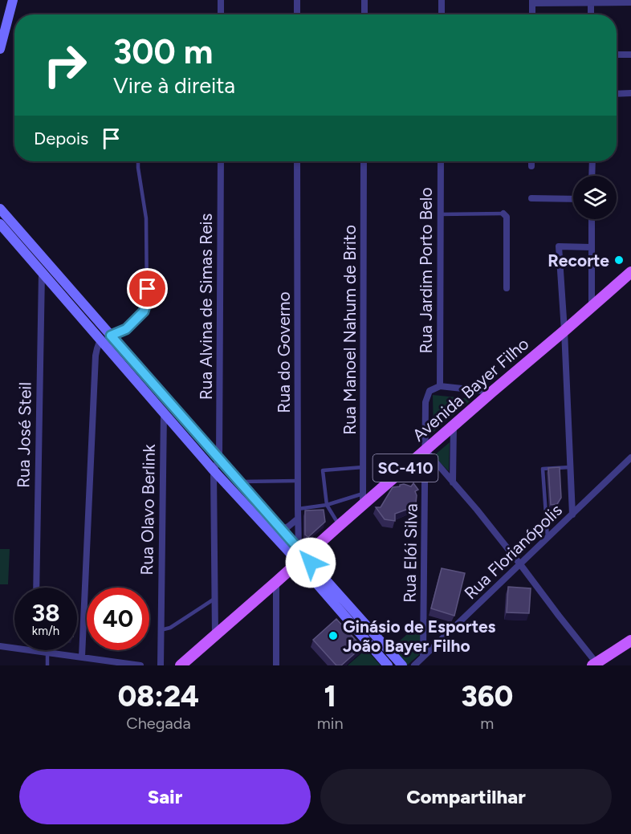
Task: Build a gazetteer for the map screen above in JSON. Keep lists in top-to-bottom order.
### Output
{
  "streets": {
    "main road": ["Avenida Bayer Filho", "SC-410"],
    "street": [
      "Rua Jardim Porto Belo",
      "Rua Alvina de Simas Reis",
      "Rua Manoel Nahum de Brito",
      "Rua do Governo",
      "Rua José Steil",
      "Rua Olavo Berlink",
      "Rua Florianópolis",
      "Rua Elói Silva"
    ]
  },
  "crossings": [
    ["Rua Jardim Porto Belo", "Rua Elói Silva"],
    ["Rua Manoel Nahum de Brito", "Avenida Bayer Filho"],
    ["Rua do Governo", "Avenida Bayer Filho"],
    ["Avenida Bayer Filho", "Rua Elói Silva"],
    ["Rua Florianópolis", "Rua Elói Silva"]
  ],
  "places": ["Recorte", "Ginásio de Esportes João Bayer Filho"],
  "page": {
    "turn": ["300 m", "Vire à direita"],
    "then": "Depois",
    "speed": "38 km/h",
    "limit": "40",
    "eta": [
      "08:24",
      "Chegada",
      "1",
      "min",
      "360",
      "m"
    ],
    "buttons": ["Sair", "Compartilhar"]
  }
}
